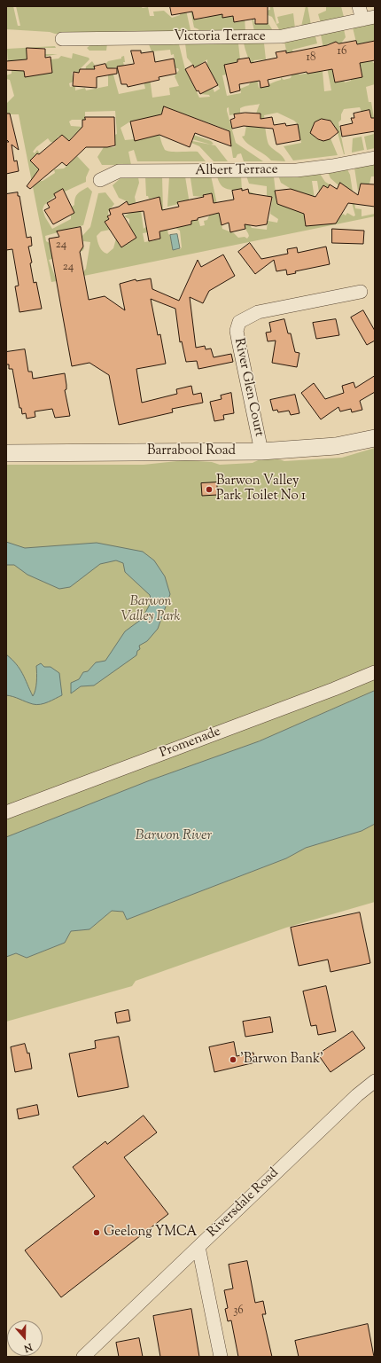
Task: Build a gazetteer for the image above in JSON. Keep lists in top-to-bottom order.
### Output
{
  "streets": {
    "street": [
      "Victoria Terrace",
      "Albert Terrace",
      "River Glen Court",
      "Barrabool Road",
      "Promenade",
      "Riversdale Road"
    ]
  },
  "crossings": [
    ["River Glen Court", "Barrabool Road"]
  ],
  "water": ["Barwon River"],
  "parks": ["Barwon Valley Park"],
  "places": ["Barwon Valley Park Toilet No 1", "'Barwon Bank'", "Geelong YMCA"],
  "house_numbers": [
    "16",
    "18",
    "24",
    "24",
    "36"
  ],
  "north": "bottom"
}
